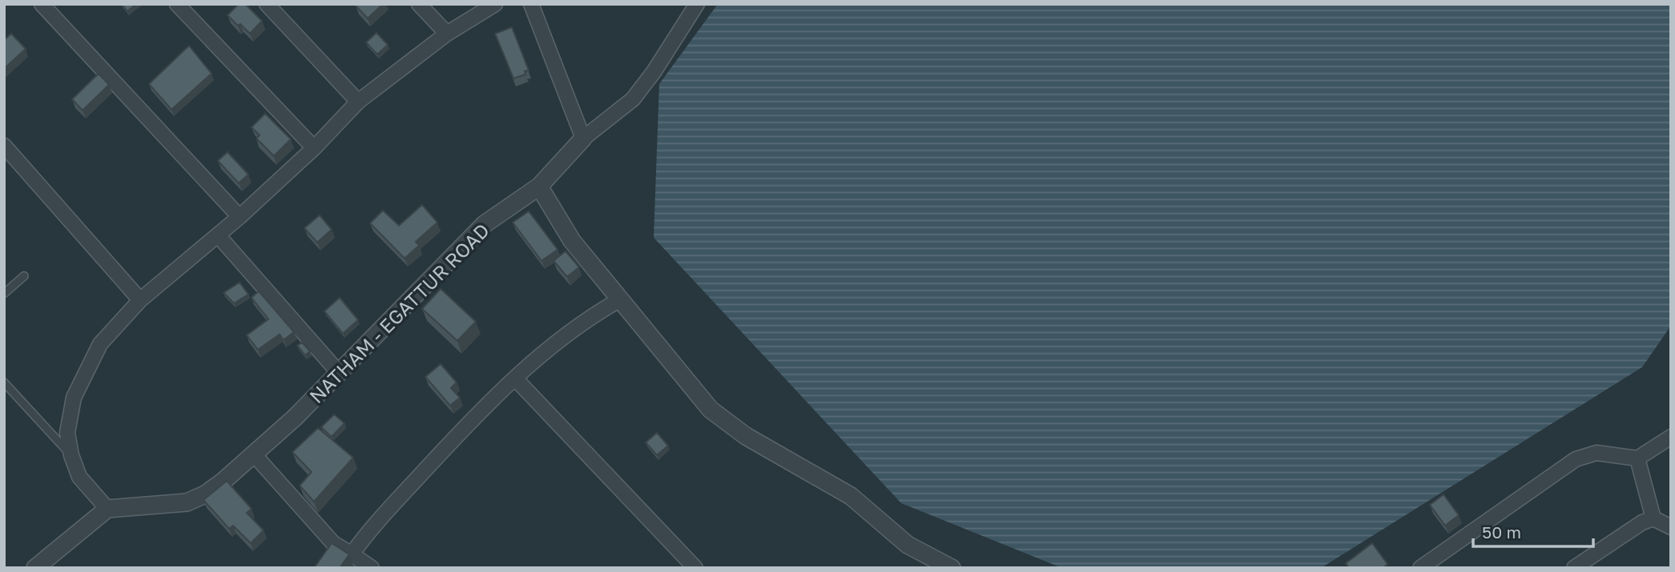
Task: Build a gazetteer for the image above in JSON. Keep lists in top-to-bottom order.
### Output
{
  "streets": {
    "street": ["NATHAM - EGATTUR ROAD"]
  },
  "scale_bar": "50 m"
}
